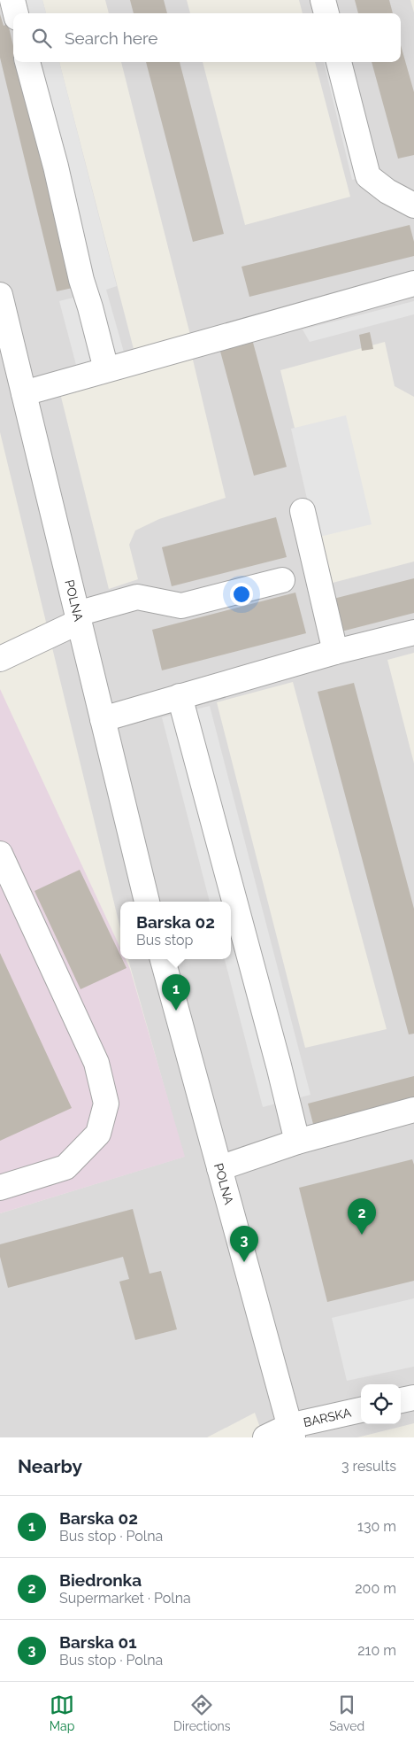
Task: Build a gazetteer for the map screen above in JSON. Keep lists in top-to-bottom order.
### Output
{
  "streets": {
    "street": ["POLNA", "BARSKA"]
  },
  "crossings": [
    ["POLNA", "BARSKA"]
  ],
  "page": {
    "search": "Search here",
    "popup": ["Barska 02", "Bus stop"],
    "pins": ["1", "2", "3"],
    "heading": ["Nearby", "3 results"],
    "list": [
      {
        "mark": "1",
        "name": "Barska 02",
        "note": "Bus stop · Polna",
        "value": "130 m"
      },
      {
        "mark": "2",
        "name": "Biedronka",
        "note": "Supermarket · Polna",
        "value": "200 m"
      },
      {
        "mark": "3",
        "name": "Barska 01",
        "note": "Bus stop · Polna",
        "value": "210 m"
      }
    ],
    "nav": ["Map", "Directions", "Saved"]
  }
}
